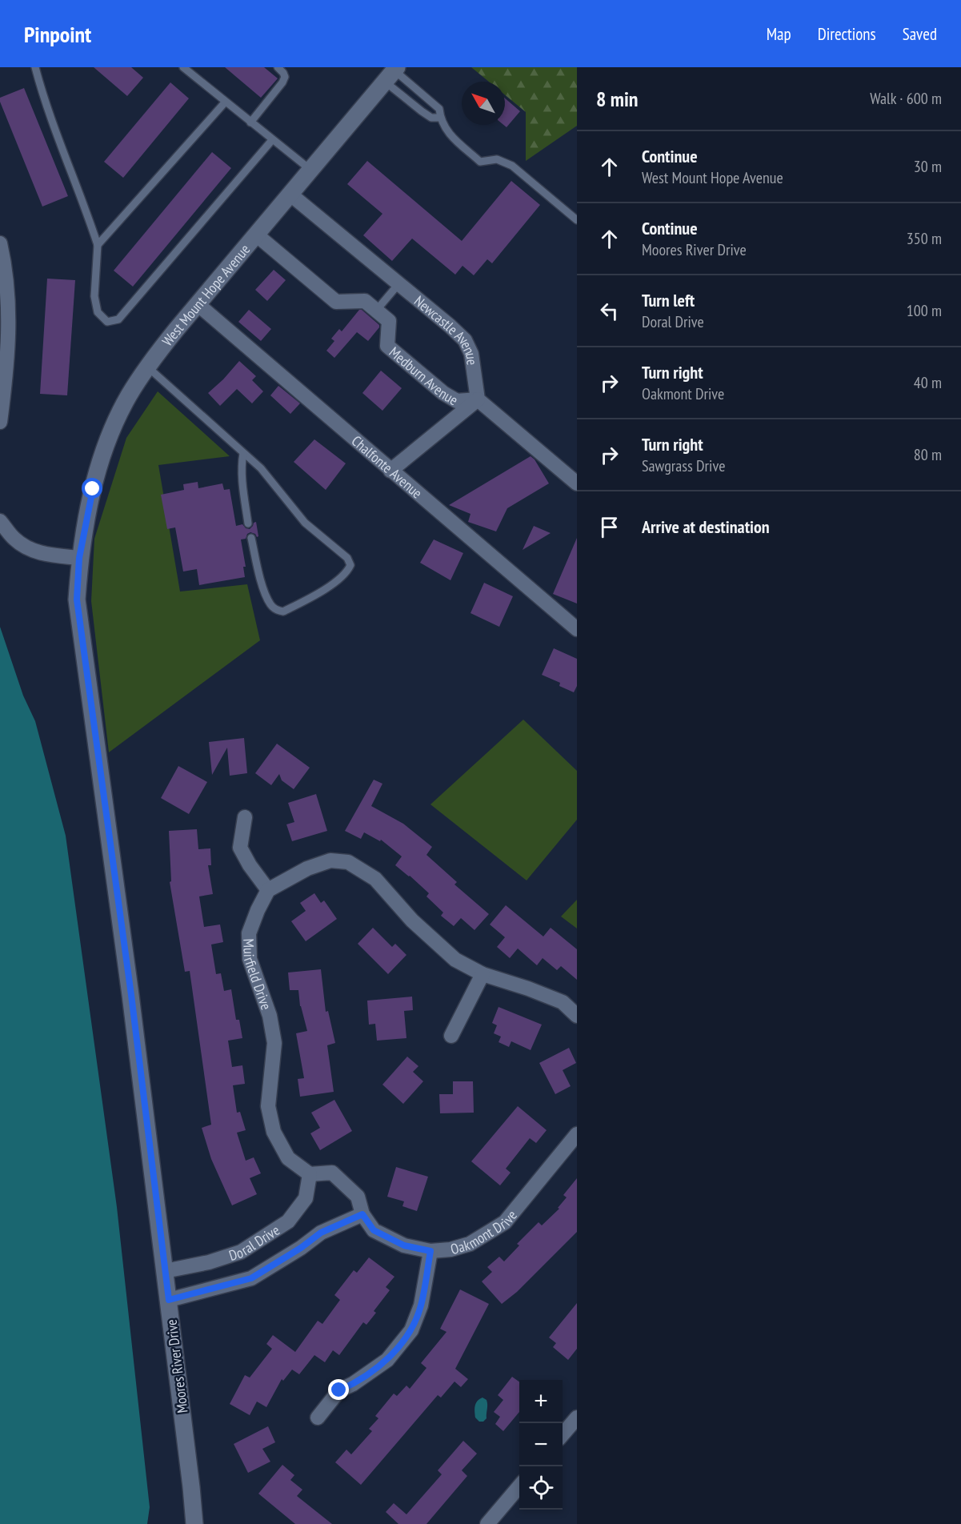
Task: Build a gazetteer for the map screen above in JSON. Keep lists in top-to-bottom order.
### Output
{
  "streets": {
    "street": [
      "West Mount Hope Avenue",
      "Newcastle Avenue",
      "Medburn Avenue",
      "Chalfonte Avenue",
      "Muirfield Drive",
      "Oakmont Drive",
      "Doral Drive",
      "Moores River Drive"
    ]
  },
  "crossings": [
    ["West Mount Hope Avenue", "Newcastle Avenue"],
    ["West Mount Hope Avenue", "Chalfonte Avenue"],
    ["West Mount Hope Avenue", "Moores River Drive"],
    ["Newcastle Avenue", "Medburn Avenue"],
    ["Muirfield Drive", "Doral Drive"],
    ["Oakmont Drive", "Doral Drive"],
    ["Doral Drive", "Moores River Drive"]
  ],
  "north": "top left",
  "page": {
    "header": "Pinpoint",
    "nav": ["Map", "Directions", "Saved"],
    "heading": ["8 min", "Walk · 600 m"],
    "list": [
      ["Continue", "West Mount Hope Avenue", "30 m"],
      ["Continue", "Moores River Drive", "350 m"],
      ["Turn left", "Doral Drive", "100 m"],
      ["Turn right", "Oakmont Drive", "40 m"],
      ["Turn right", "Sawgrass Drive", "80 m"],
      "Arrive at destination"
    ],
    "map_buttons": ["+", "−"]
  }
}
